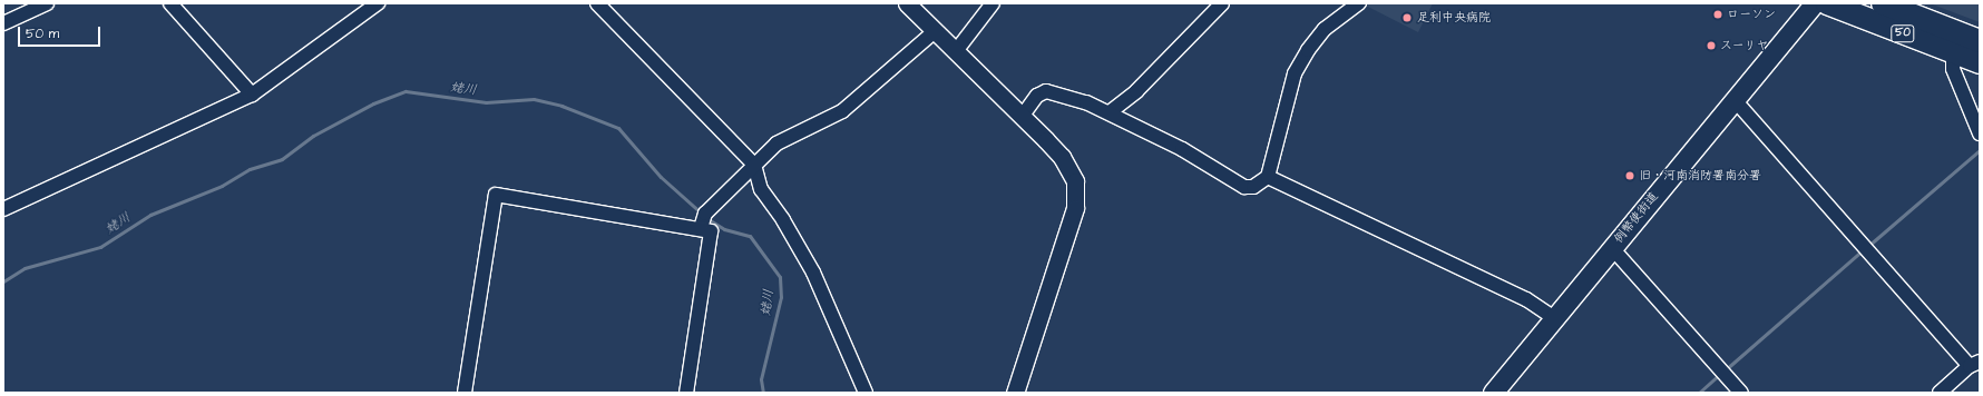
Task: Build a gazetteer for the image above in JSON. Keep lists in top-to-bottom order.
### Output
{
  "streets": {
    "highway": ["50"],
    "main road": ["例幣使街道"]
  },
  "water": ["姥川"],
  "places": [
    "ローソン",
    "足利中央病院",
    "スーリヤ",
    "旧・河南消防署南分署"
  ],
  "scale_bar": "50 m"
}
